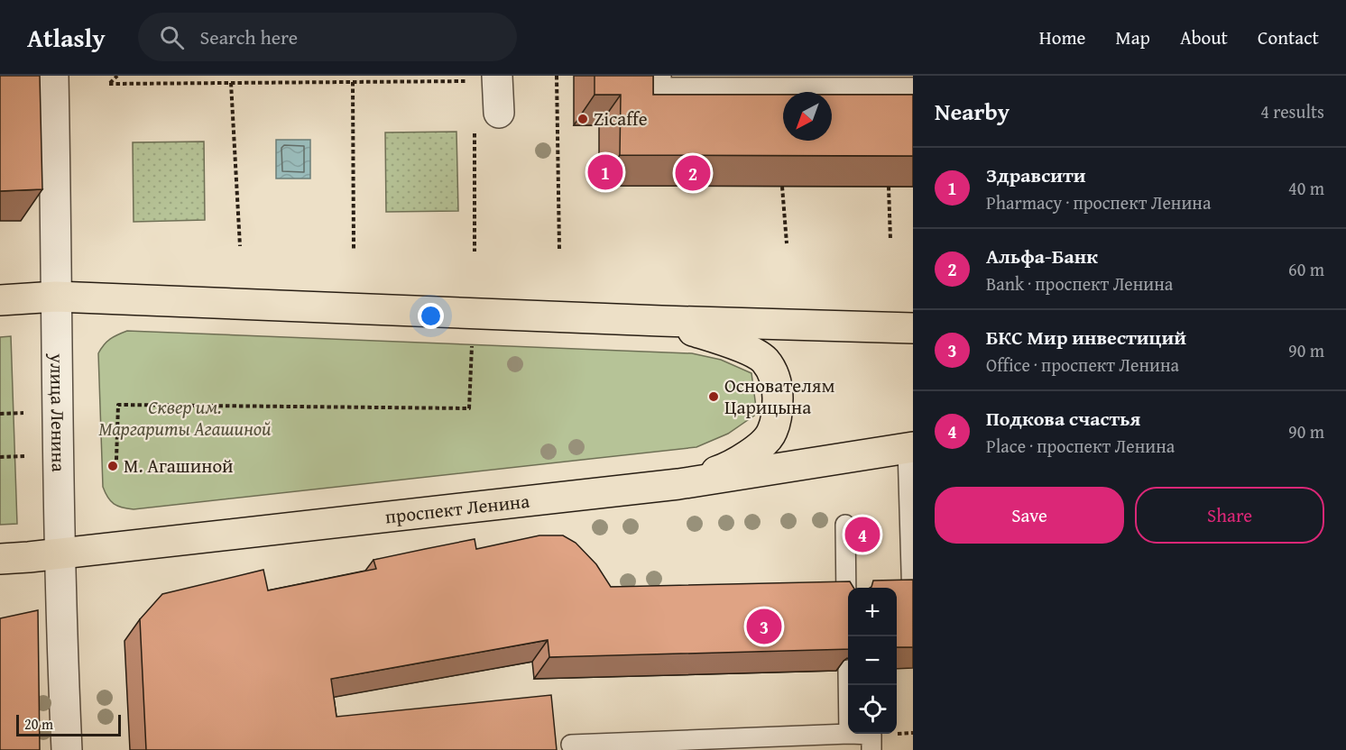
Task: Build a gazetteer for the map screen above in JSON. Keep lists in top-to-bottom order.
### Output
{
  "streets": {
    "main road": ["проспект Ленина"],
    "street": ["улица Ленина"]
  },
  "crossings": [
    ["улица Ленина", "проспект Ленина"]
  ],
  "parks": ["Сквер им. Маргариты Агашиной"],
  "places": ["Zicaffe", "Основателям Царицына", "М. Агашиной"],
  "scale_bar": "20 m",
  "north": "bottom left",
  "page": {
    "header": "Atlasly",
    "search": "Search here",
    "nav": [
      "Home",
      "Map",
      "About",
      "Contact"
    ],
    "heading": ["Nearby", "4 results"],
    "list": [
      {
        "mark": "1",
        "name": "Здравсити",
        "note": "Pharmacy · проспект Ленина",
        "value": "40 m"
      },
      {
        "mark": "2",
        "name": "Альфа-Банк",
        "note": "Bank · проспект Ленина",
        "value": "60 m"
      },
      {
        "mark": "3",
        "name": "БКС Мир инвестиций",
        "note": "Office · проспект Ленина",
        "value": "90 m"
      },
      {
        "mark": "4",
        "name": "Подкова счастья",
        "note": "Place · проспект Ленина",
        "value": "90 m"
      }
    ],
    "pins": [
      "1",
      "2",
      "4",
      "3"
    ],
    "buttons": ["Save", "Share"],
    "map_buttons": ["+", "−"],
    "scale": "20 m"
  }
}
